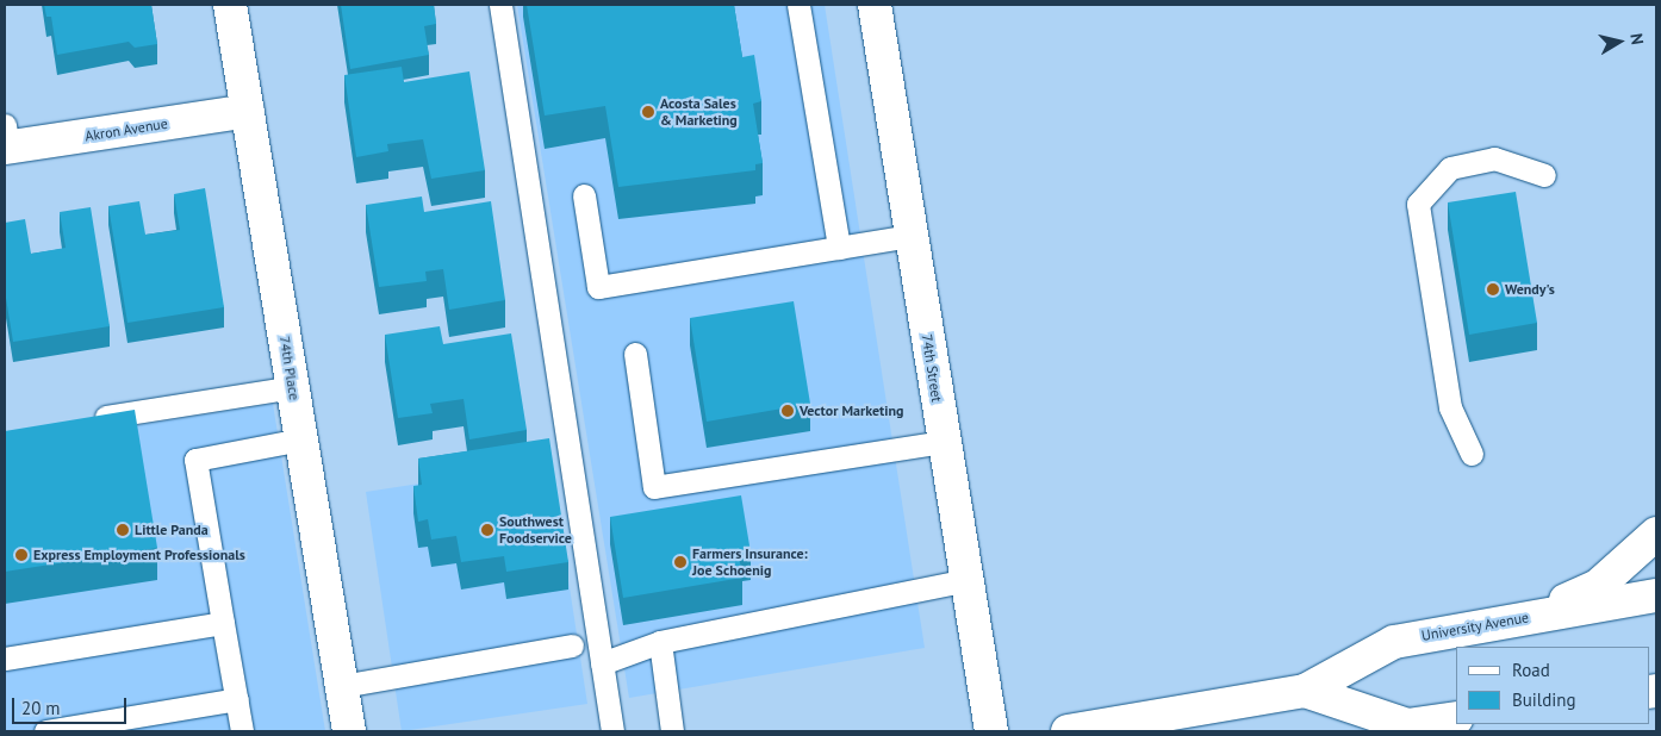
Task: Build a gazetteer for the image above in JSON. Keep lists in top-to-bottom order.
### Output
{
  "streets": {
    "street": [
      "Akron Avenue",
      "74th Place",
      "74th Street",
      "University Avenue"
    ]
  },
  "crossings": [
    ["Akron Avenue", "74th Place"]
  ],
  "places": [
    "Acosta Sales & Marketing",
    "Wendy's",
    "Vector Marketing",
    "Little Panda",
    "Southwest Foodservice",
    "Express Employment Professionals",
    "Farmers Insurance: Joe Schoenig"
  ],
  "legend": ["Road", "Building"],
  "scale_bar": "20 m",
  "north": "right"
}
